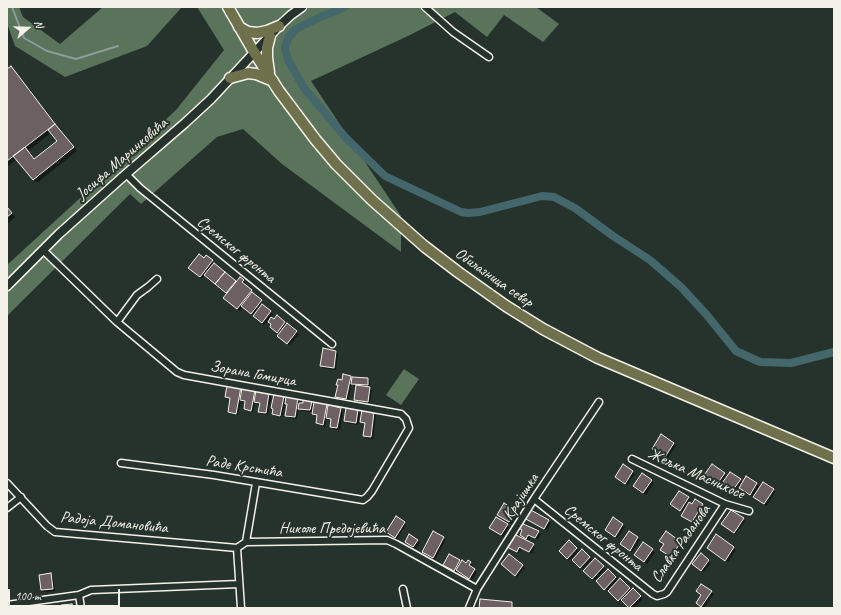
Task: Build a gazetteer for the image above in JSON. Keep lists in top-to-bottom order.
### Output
{
  "streets": {
    "main road": ["Обилазница север"],
    "street": [
      "Јосифа Маринковића",
      "Сремског фронта",
      "Зорана Гомирца",
      "Раде Крстића",
      "Жељка Масникосе",
      "Крајишка",
      "Радоја Домановића",
      "Николе Предојевића",
      "Славка Раданова"
    ]
  },
  "crossings": [
    ["Јосифа Маринковића", "Сремског фронта"],
    ["Јосифа Маринковића", "Обилазница север"],
    ["Јосифа Маринковића", "Зорана Гомирца"],
    ["Сремског фронта", "Крајишка"],
    ["Сремског фронта", "Славка Раданова"],
    ["Зорана Гомирца", "Раде Крстића"],
    ["Жељка Масникосе", "Славка Раданова"],
    ["Крајишка", "Николе Предојевића"]
  ],
  "scale_bar": "100 m",
  "north": "right"
}
